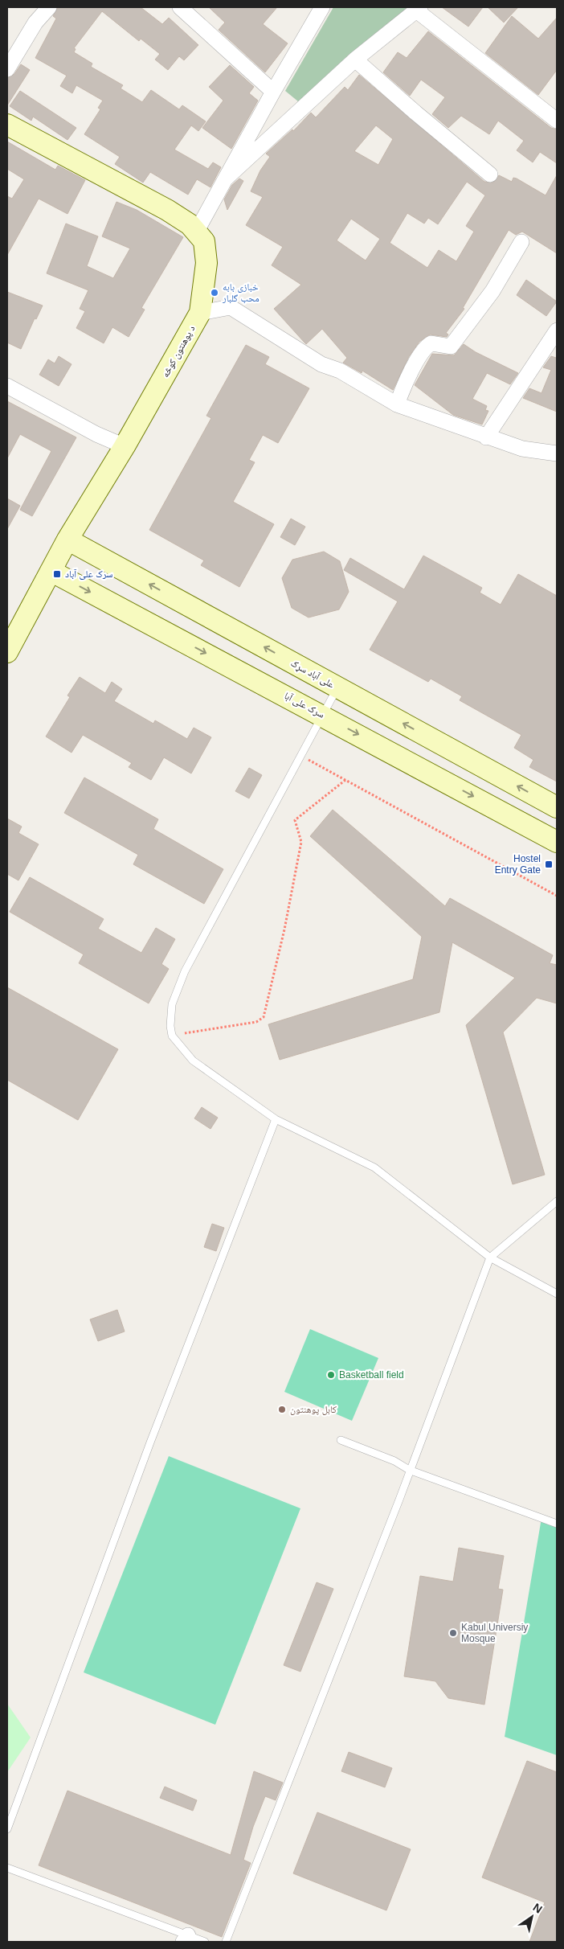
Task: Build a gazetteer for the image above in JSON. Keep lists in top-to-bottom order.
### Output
{
  "streets": {
    "street": ["د پوهنتون کوڅه", "علی آباد سړک", "سرک علی آبا"]
  },
  "crossings": [
    ["د پوهنتون کوڅه", "علی آباد سړک"],
    ["د پوهنتون کوڅه", "سرک علی آبا"]
  ],
  "one_way": ["علی آباد سړک", "سرک علی آبا"],
  "places": {
    "other": [
      "خبازی بابه محب گلبار",
      "Basketball field",
      "کابل پوهنتون",
      "Kabul Universiy Mosque"
    ],
    "transit": ["سرک علی آباد", "Hostel Entry Gate"]
  },
  "north": "top right"
}
